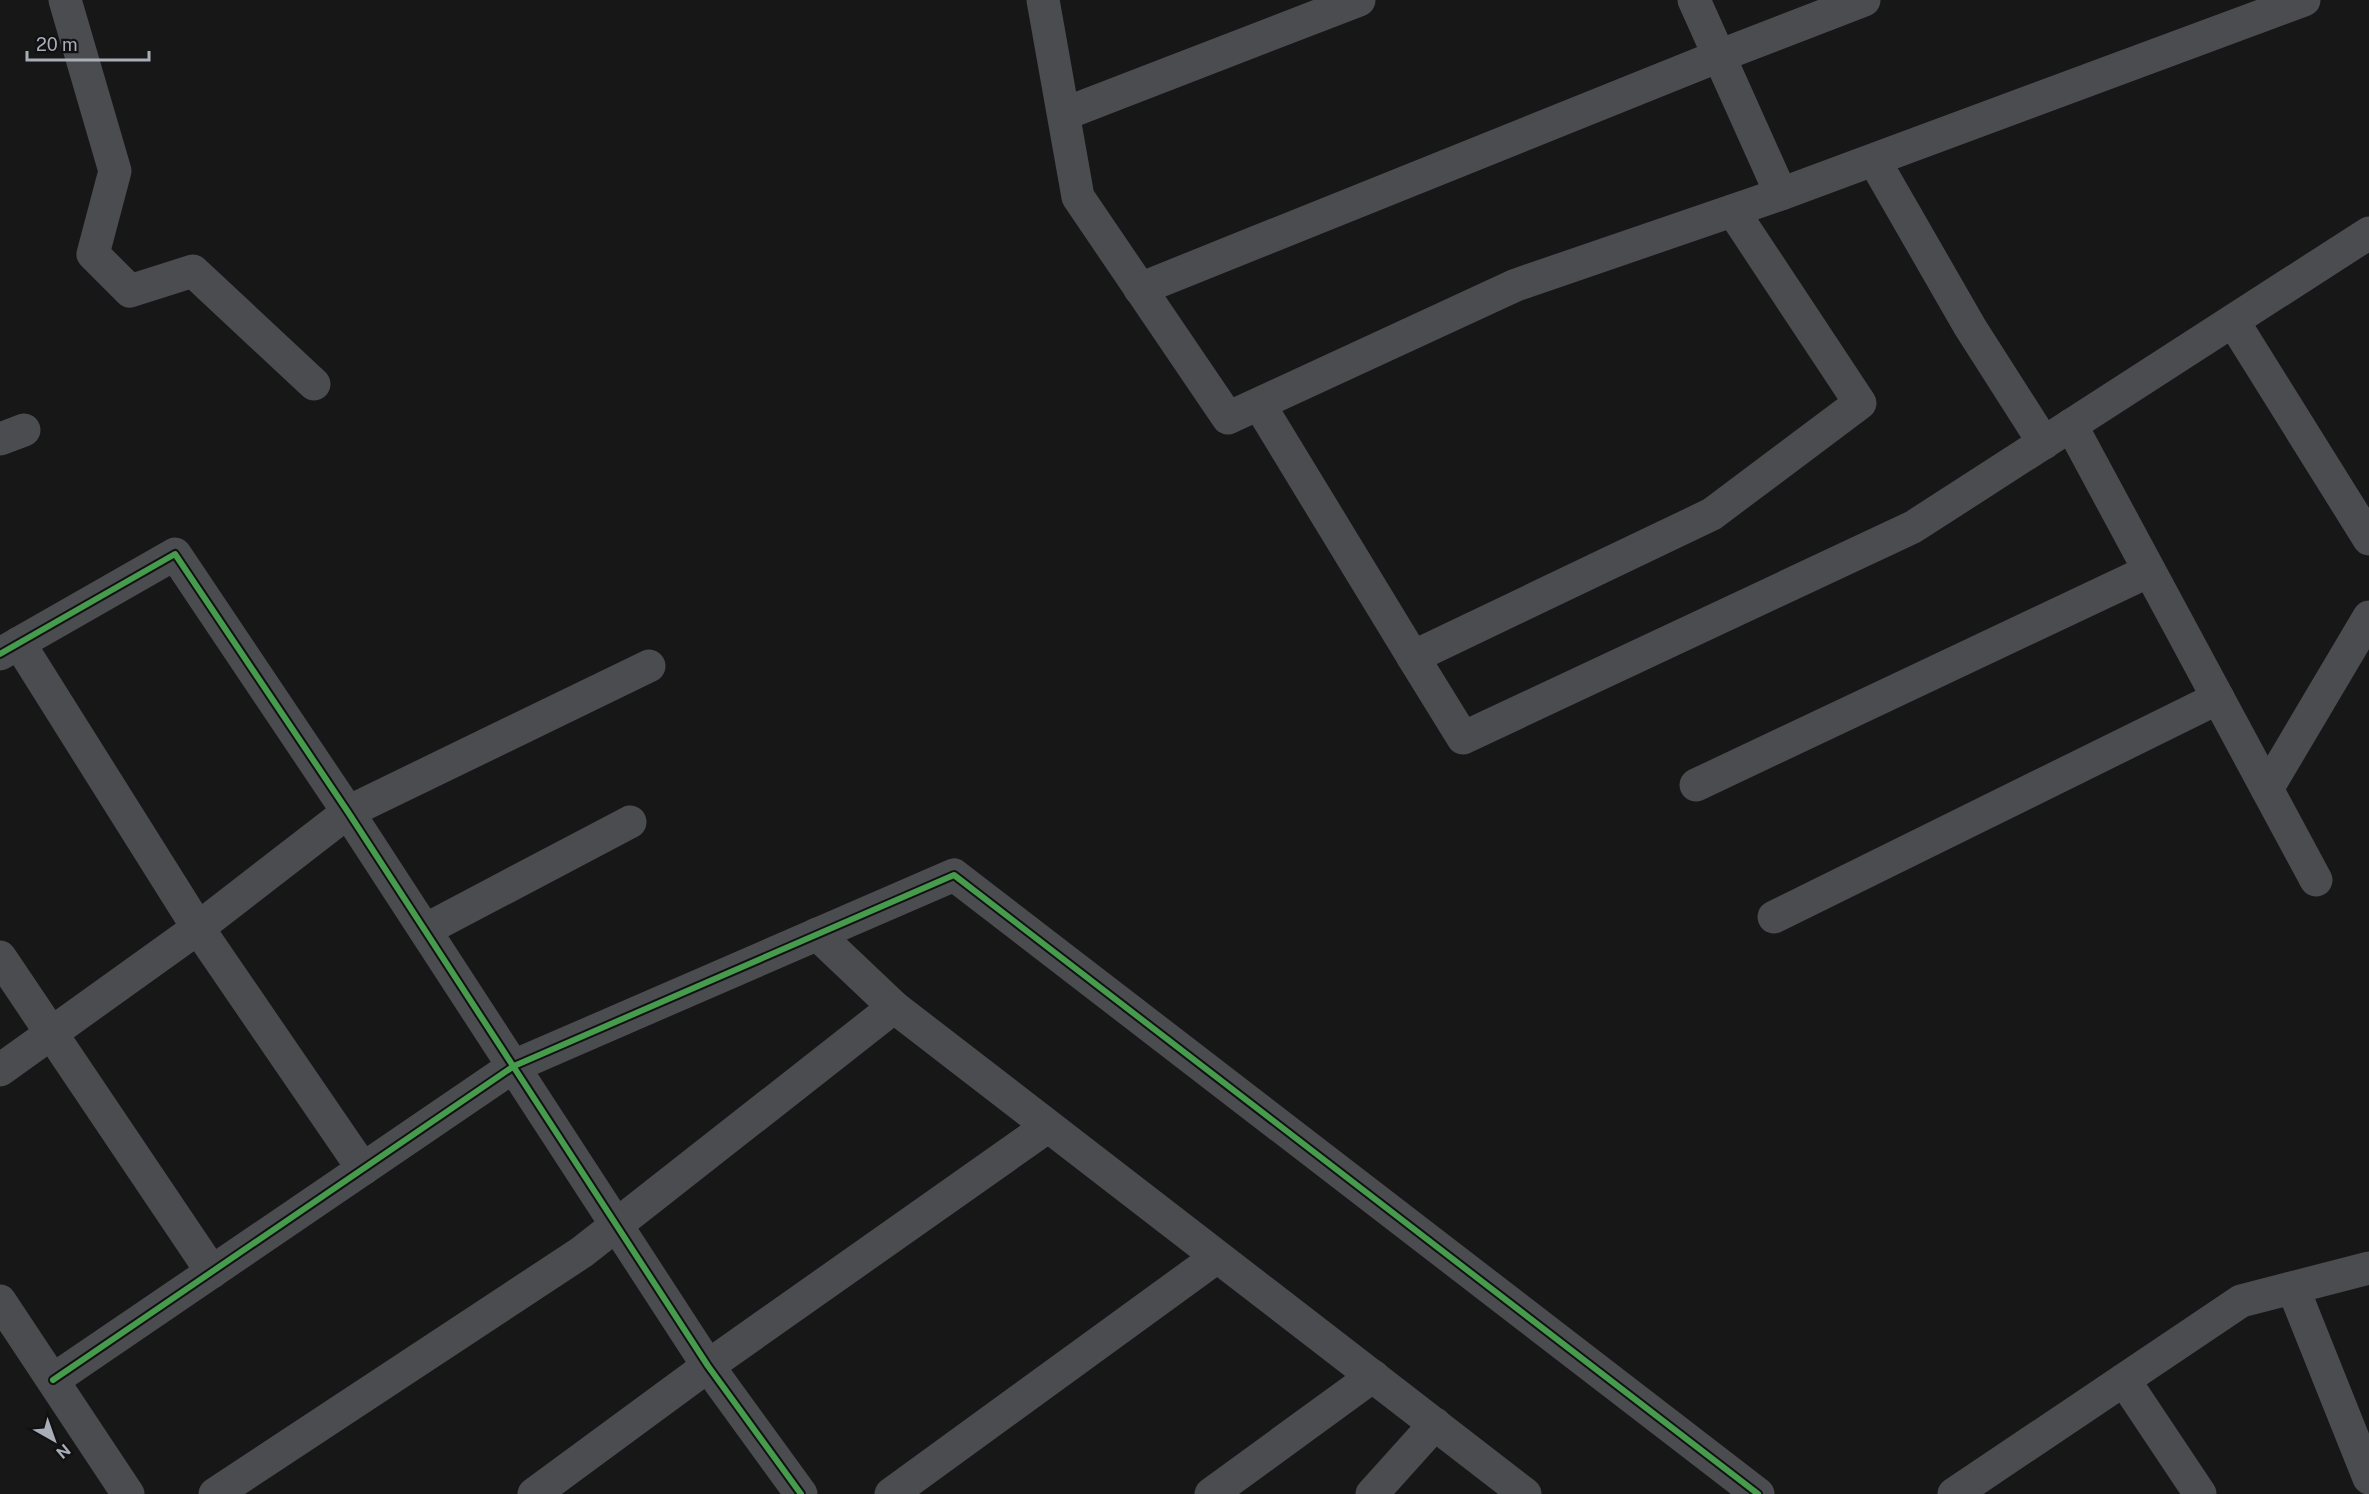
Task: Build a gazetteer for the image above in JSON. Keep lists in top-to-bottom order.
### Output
{
  "scale_bar": "20 m",
  "north": "bottom right"
}
